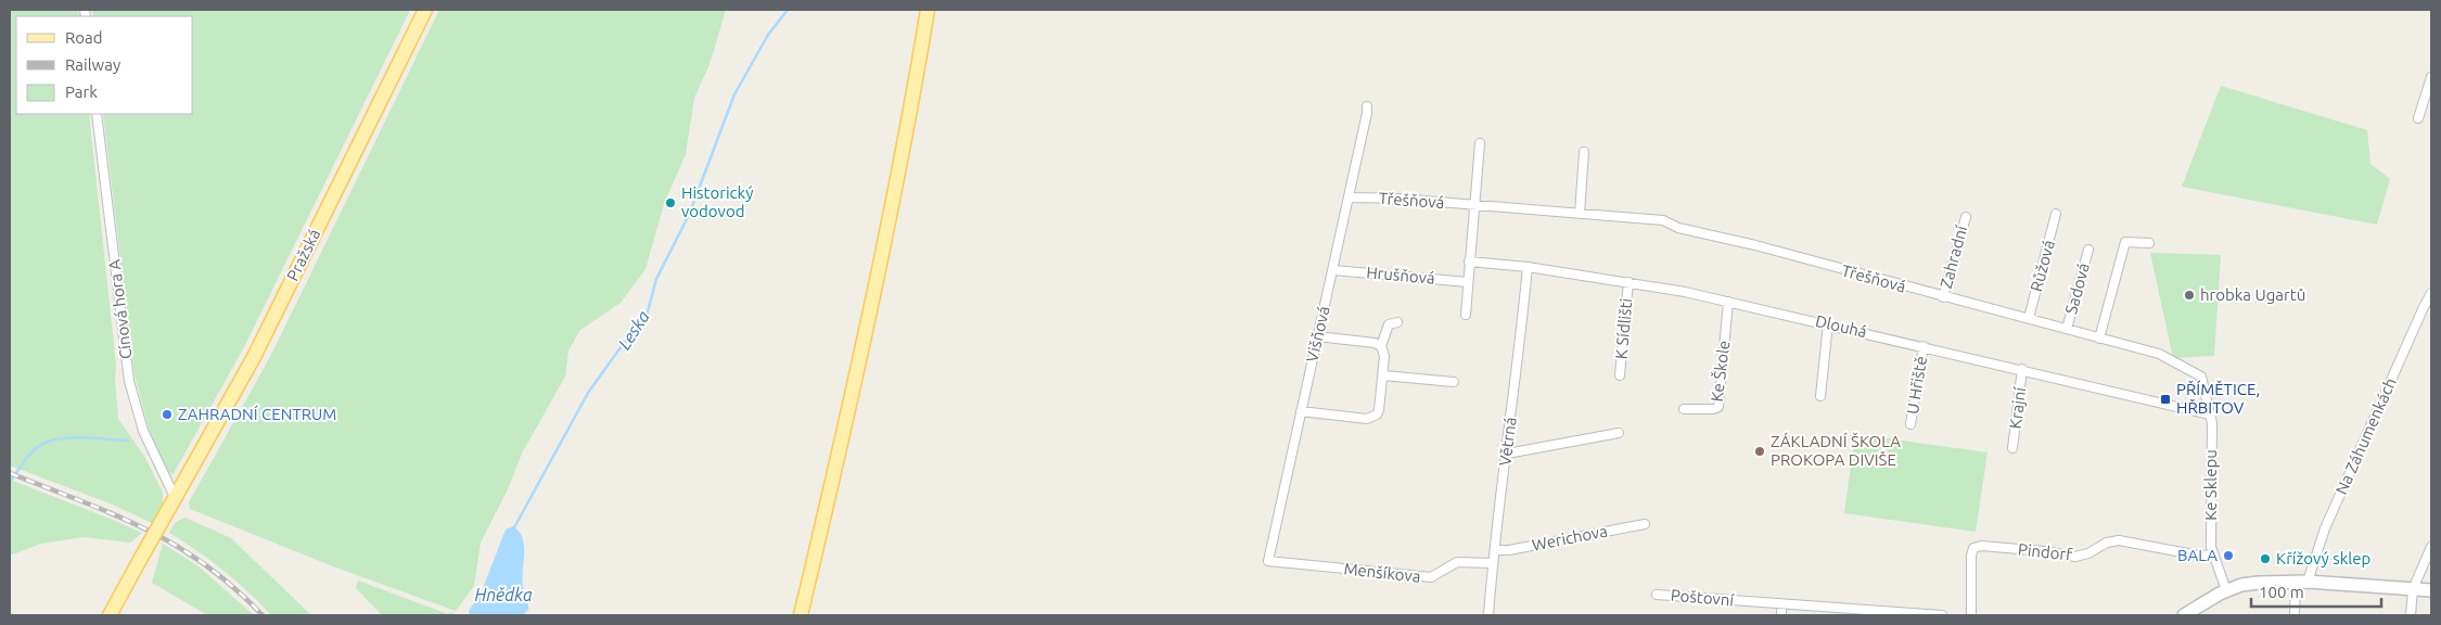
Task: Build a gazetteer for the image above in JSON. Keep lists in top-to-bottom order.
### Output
{
  "streets": {
    "main road": ["Pražská"],
    "street": [
      "Třešňová",
      "Zahradní",
      "Růžová",
      "Hrušňová",
      "Sadová",
      "Cínová hora A",
      "Dlouhá",
      "K Sídlišti",
      "Višňová",
      "Ke Škole",
      "U Hřiště",
      "Krajní",
      "Na Záhumenkách",
      "Větrná",
      "Ke Sklepu",
      "Werichova",
      "Pindorf",
      "Menšíkova",
      "Poštovní"
    ]
  },
  "crossings": [
    ["Třešňová", "Zahradní"],
    ["Třešňová", "Růžová"],
    ["Třešňová", "Sadová"],
    ["Třešňová", "Dlouhá"],
    ["Třešňová", "Višňová"],
    ["Třešňová", "Ke Sklepu"],
    ["Pražská", "Cínová hora A"],
    ["Hrušňová", "Višňová"],
    ["Dlouhá", "K Sídlišti"],
    ["Dlouhá", "Ke Škole"],
    ["Dlouhá", "U Hřiště"],
    ["Dlouhá", "Krajní"],
    ["Dlouhá", "Větrná"],
    ["Dlouhá", "Ke Sklepu"],
    ["Višňová", "Menšíkova"],
    ["Větrná", "Werichova"],
    ["Větrná", "Menšíkova"],
    ["Ke Sklepu", "Pindorf"]
  ],
  "water": ["Leska", "Hnědka"],
  "places": {
    "other": [
      "Historický vodovod",
      "hrobka Ugartů",
      "ZAHRADNÍ CENTRUM",
      "ZÁKLADNÍ ŠKOLA PROKOPA DIVIŠE",
      "BALA",
      "Křížový sklep"
    ],
    "transit": ["PŘÍMĚTICE, HŘBITOV"]
  },
  "legend": ["Road", "Railway", "Park"],
  "scale_bar": "100 m"
}
